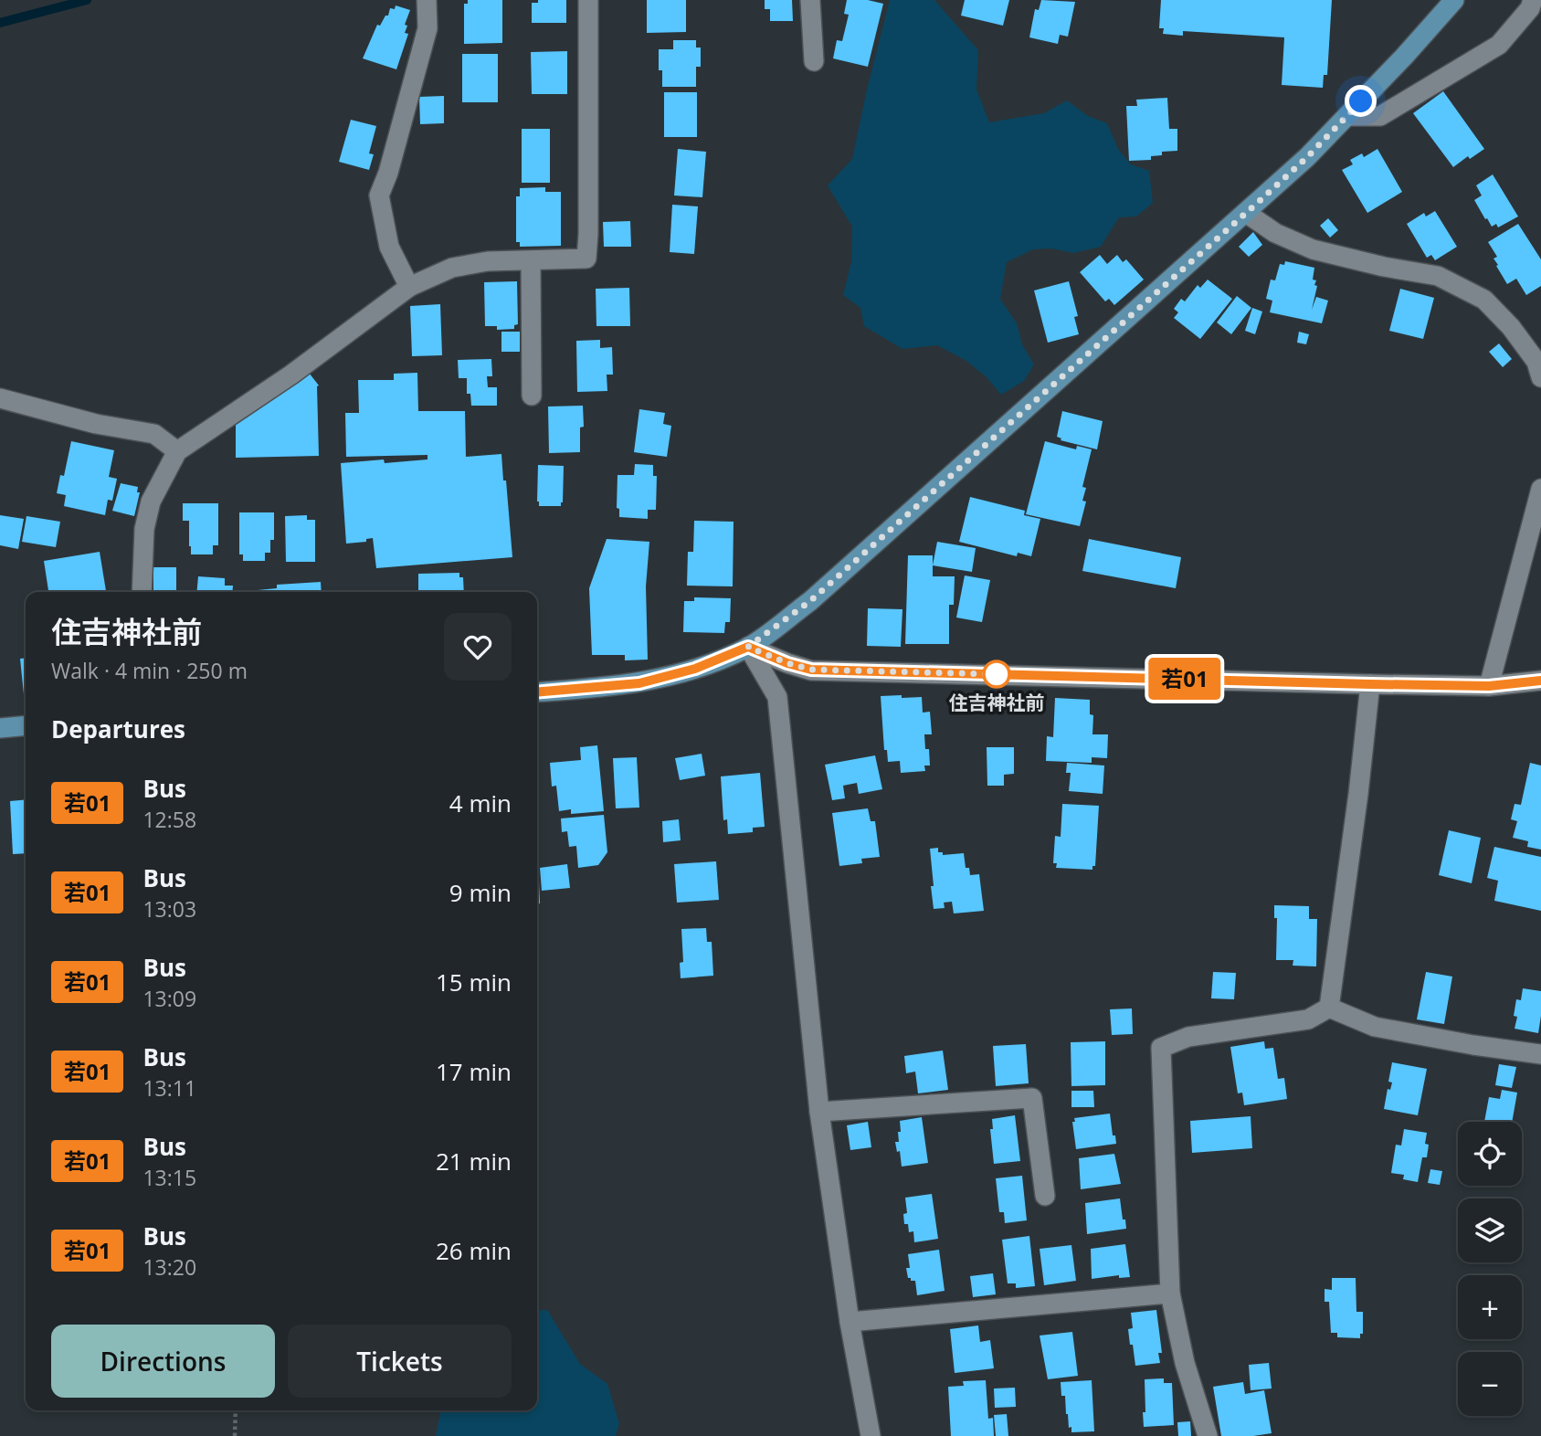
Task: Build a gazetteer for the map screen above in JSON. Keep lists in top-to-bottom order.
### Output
{
  "places": ["住吉神社前"],
  "lines": ["bus line 若01"],
  "page": {
    "on_map": "若01",
    "heading": [
      ["住吉神社前", "Walk · 4 min · 250 m"],
      "Departures"
    ],
    "list": [
      {
        "mark": "若01",
        "name": "Bus",
        "note": "12:58",
        "value": "4 min"
      },
      {
        "mark": "若01",
        "name": "Bus",
        "note": "13:03",
        "value": "9 min"
      },
      {
        "mark": "若01",
        "name": "Bus",
        "note": "13:09",
        "value": "15 min"
      },
      {
        "mark": "若01",
        "name": "Bus",
        "note": "13:11",
        "value": "17 min"
      },
      {
        "mark": "若01",
        "name": "Bus",
        "note": "13:15",
        "value": "21 min"
      },
      {
        "mark": "若01",
        "name": "Bus",
        "note": "13:20",
        "value": "26 min"
      }
    ],
    "map_buttons": ["+", "−"],
    "buttons": ["Directions", "Tickets"]
  }
}
